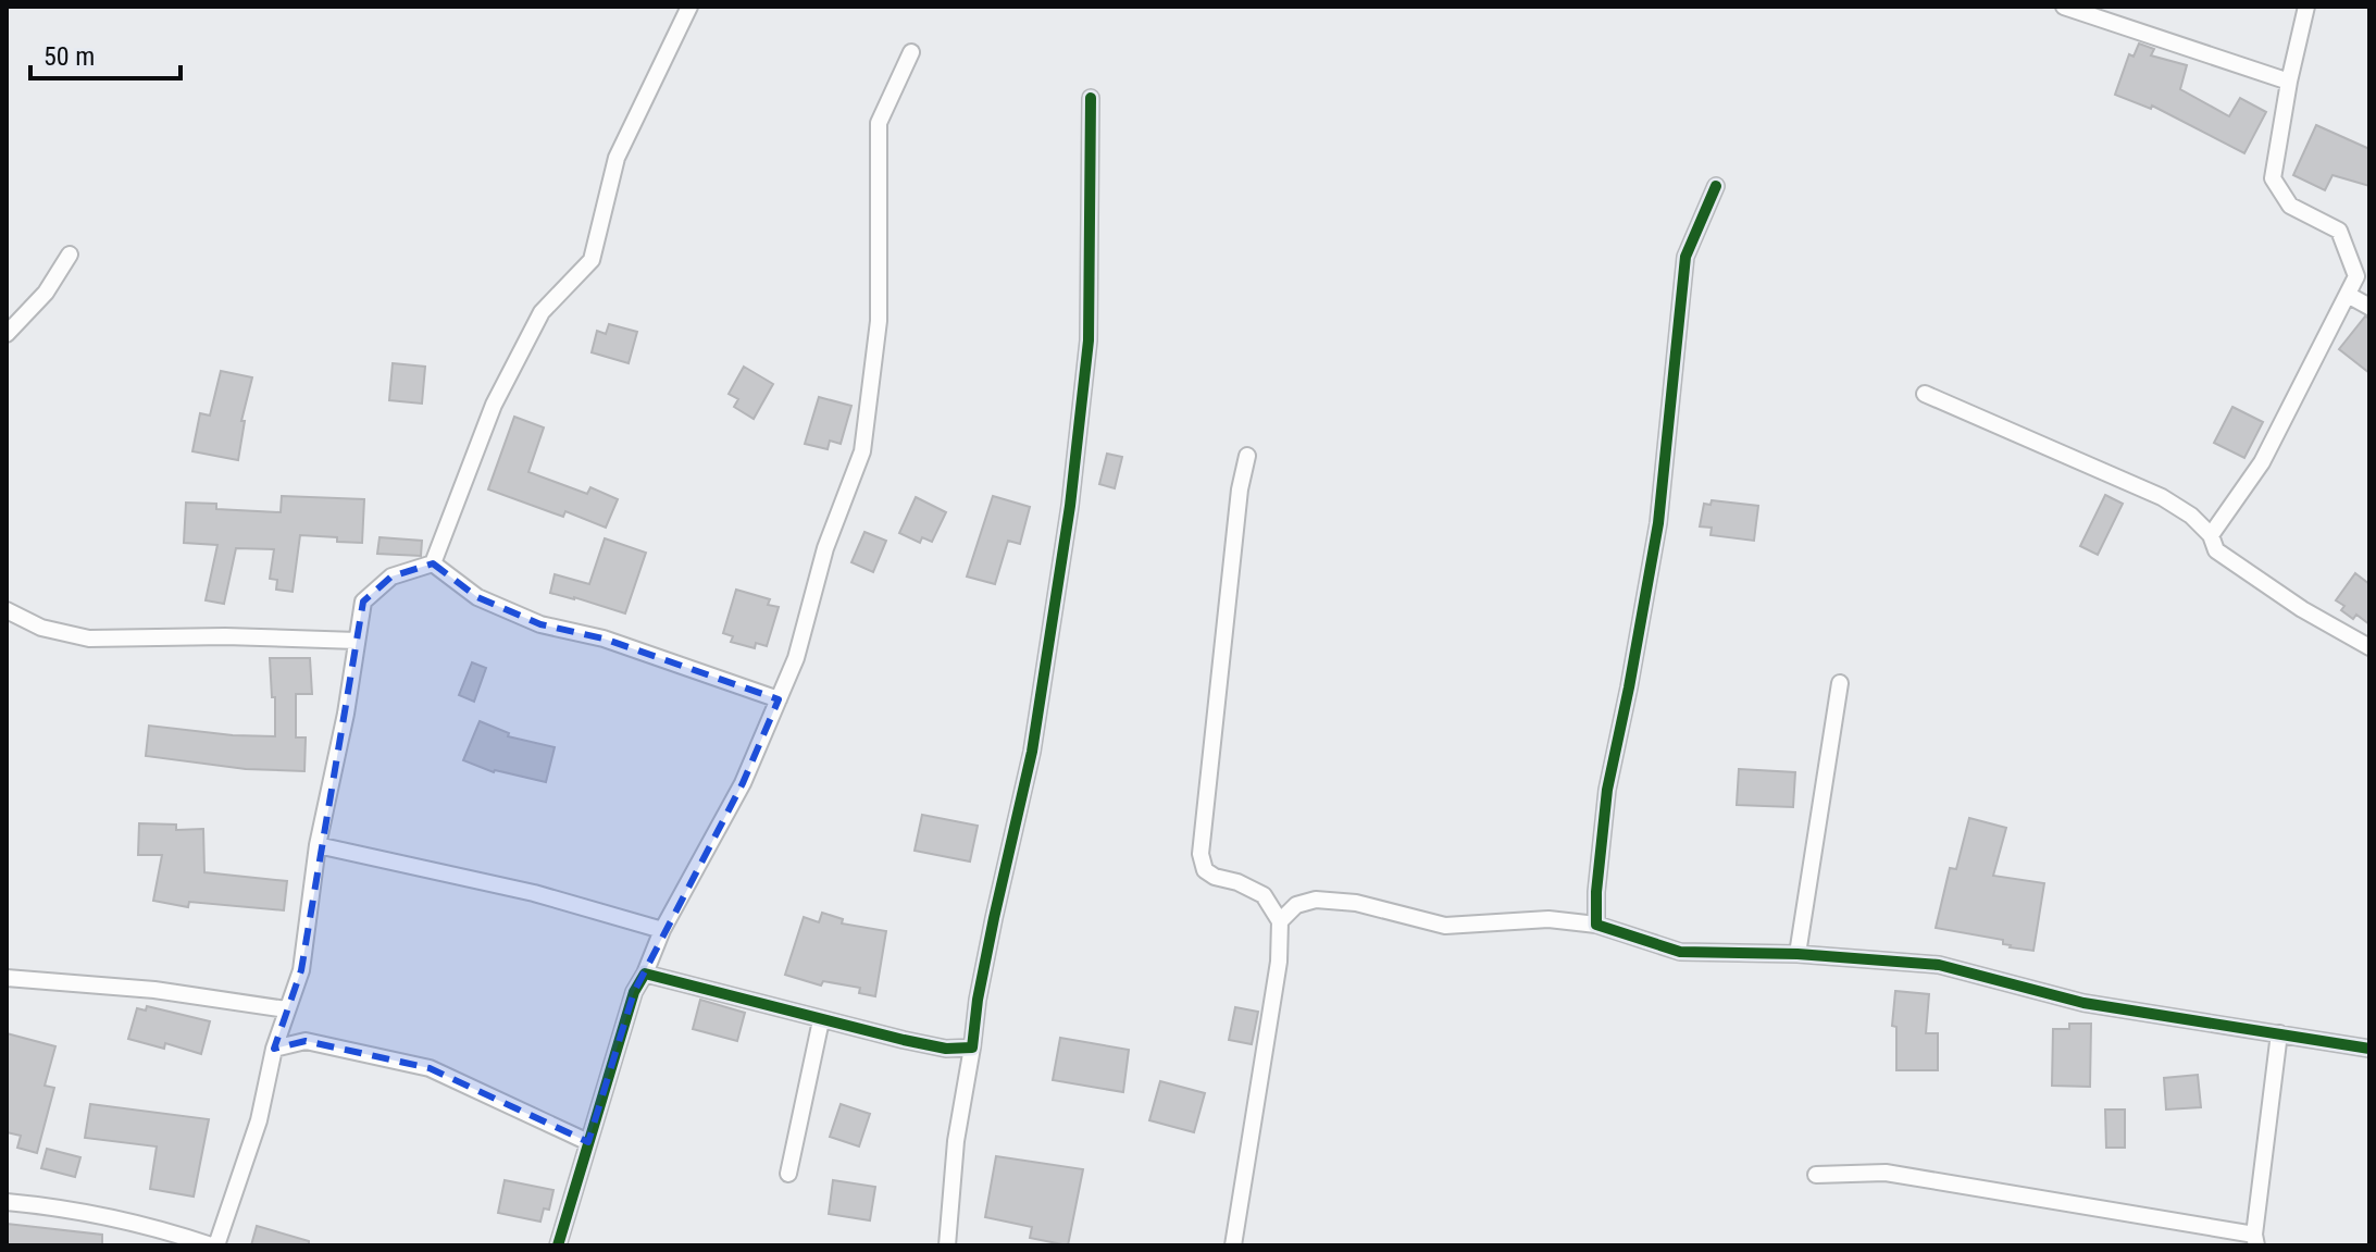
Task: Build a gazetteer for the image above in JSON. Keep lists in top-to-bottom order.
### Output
{
  "scale_bar": "50 m"
}
